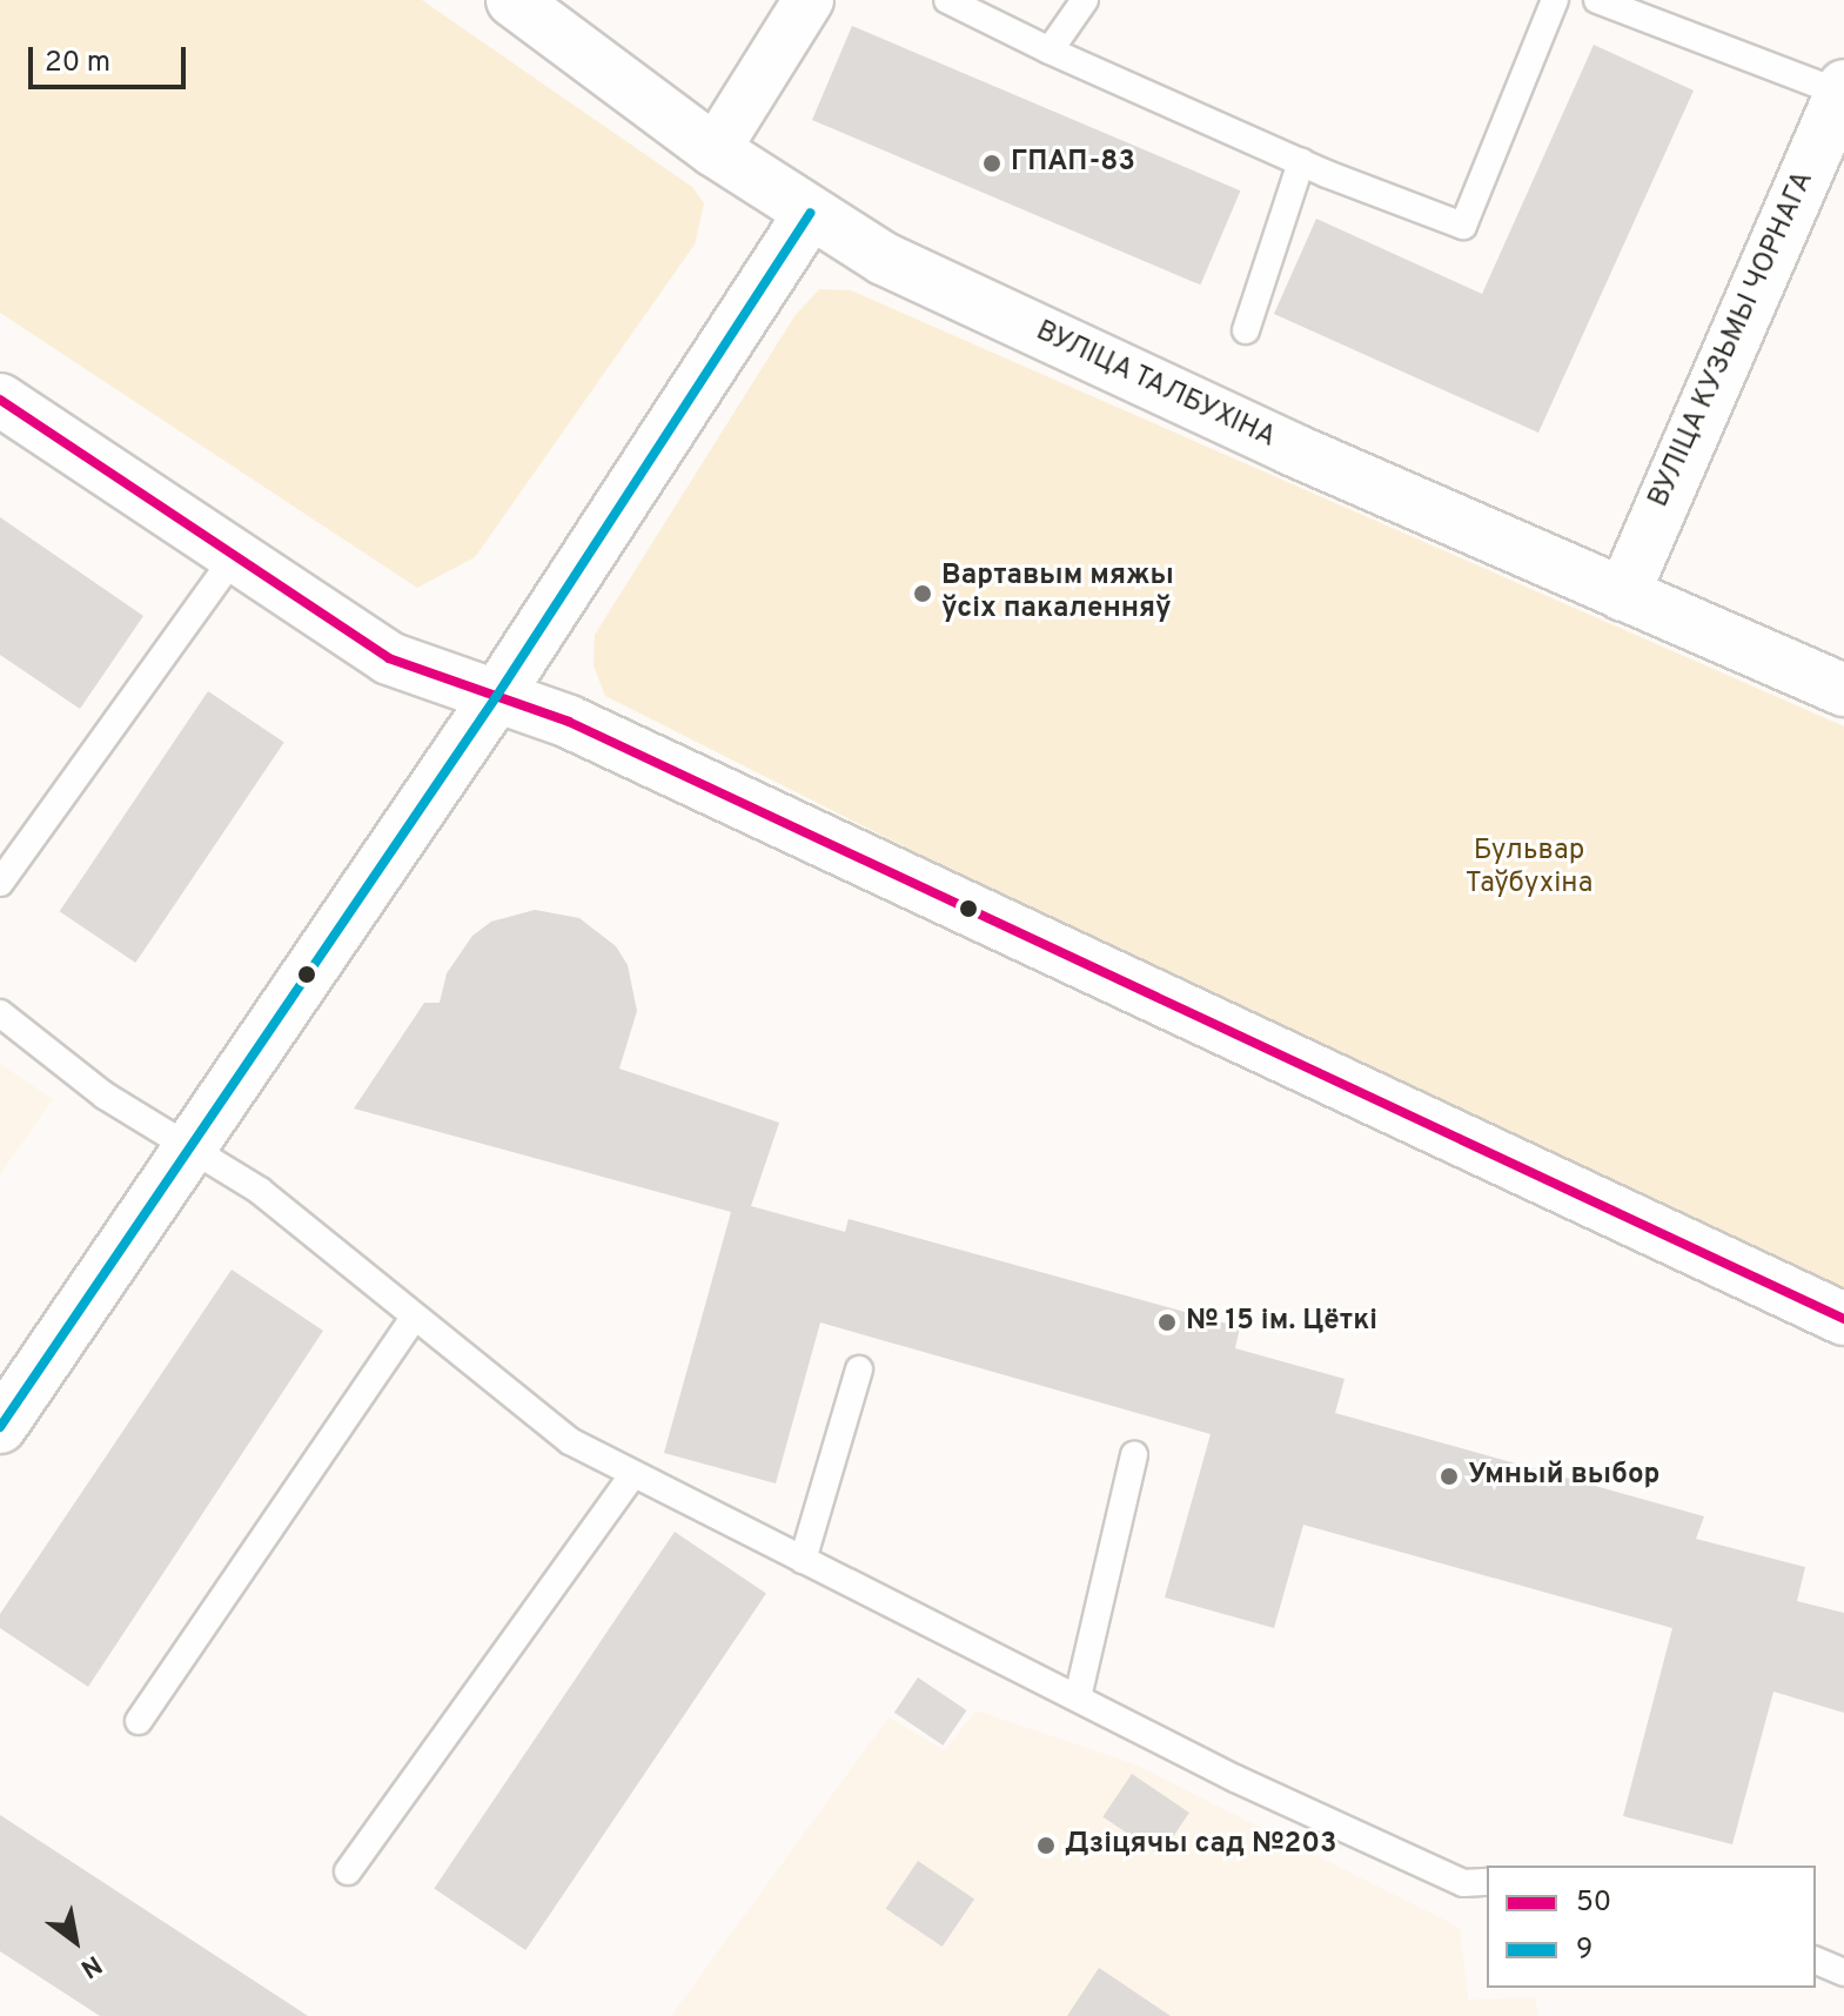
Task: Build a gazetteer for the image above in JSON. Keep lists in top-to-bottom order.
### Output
{
  "streets": {
    "main road": ["ВУЛІЦА КУЗЬМЫ ЧОРНАГА", "ВУЛІЦА ТАЛБУХІНА"]
  },
  "crossings": [
    ["ВУЛІЦА КУЗЬМЫ ЧОРНАГА", "ВУЛІЦА ТАЛБУХІНА"]
  ],
  "parks": ["Бульвар Таўбухіна"],
  "places": [
    "ГПАП-83",
    "Вартавым мяжы ўсіх пакаленняў",
    "№ 15 ім. Цёткі",
    "Умный выбор",
    "Дзіцячы сад №203"
  ],
  "lines": ["transit line 9", "transit line 50"],
  "legend": ["50", "9"],
  "scale_bar": "20 m",
  "north": "bottom right"
}
